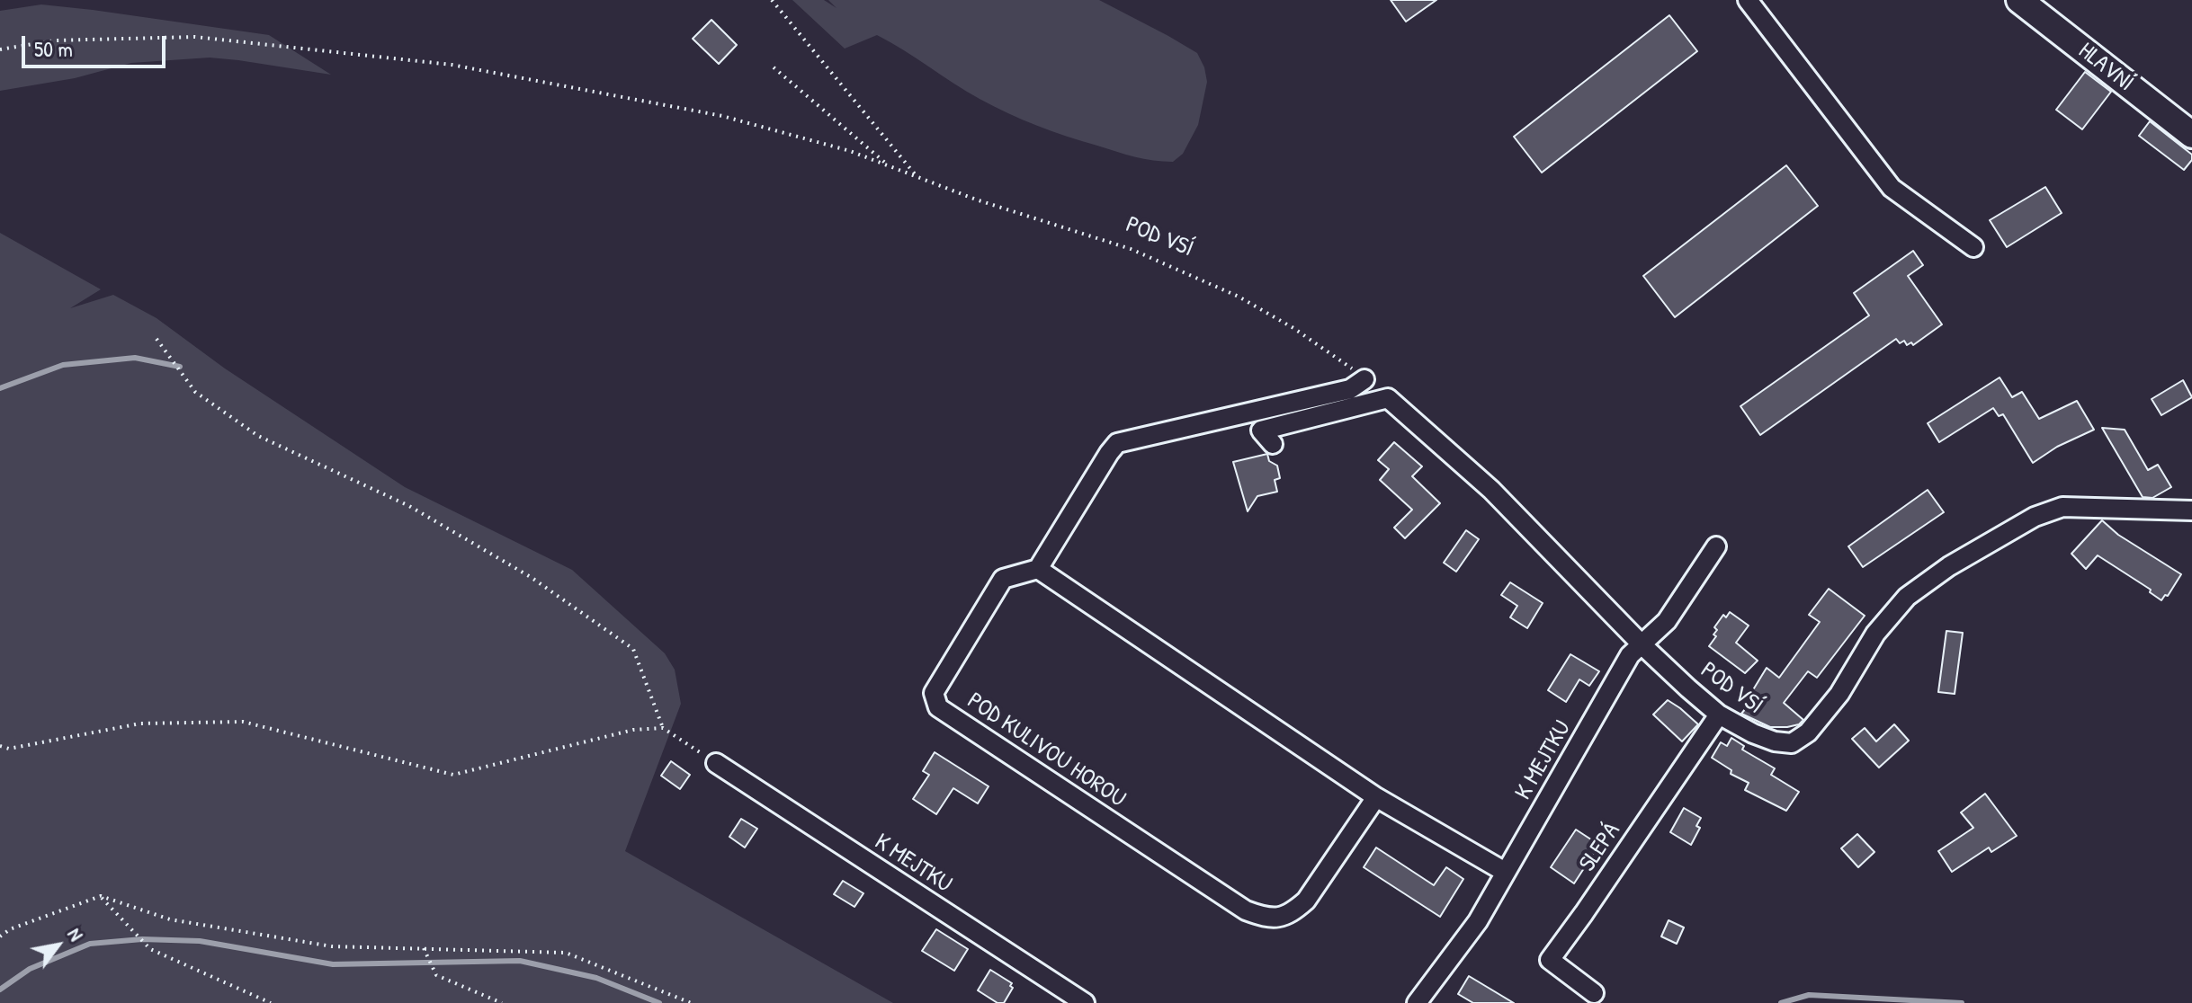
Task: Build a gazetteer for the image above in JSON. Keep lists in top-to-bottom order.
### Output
{
  "streets": {
    "main road": ["HLAVNÍ"],
    "street": [
      "POD VSÍ",
      "POD KULIVOU HOROU",
      "K MEJTKU",
      "SLEPÁ"
    ]
  },
  "crossings": [
    ["POD VSÍ", "K MEJTKU"],
    ["POD VSÍ", "SLEPÁ"]
  ],
  "scale_bar": "50 m",
  "north": "top right"
}
